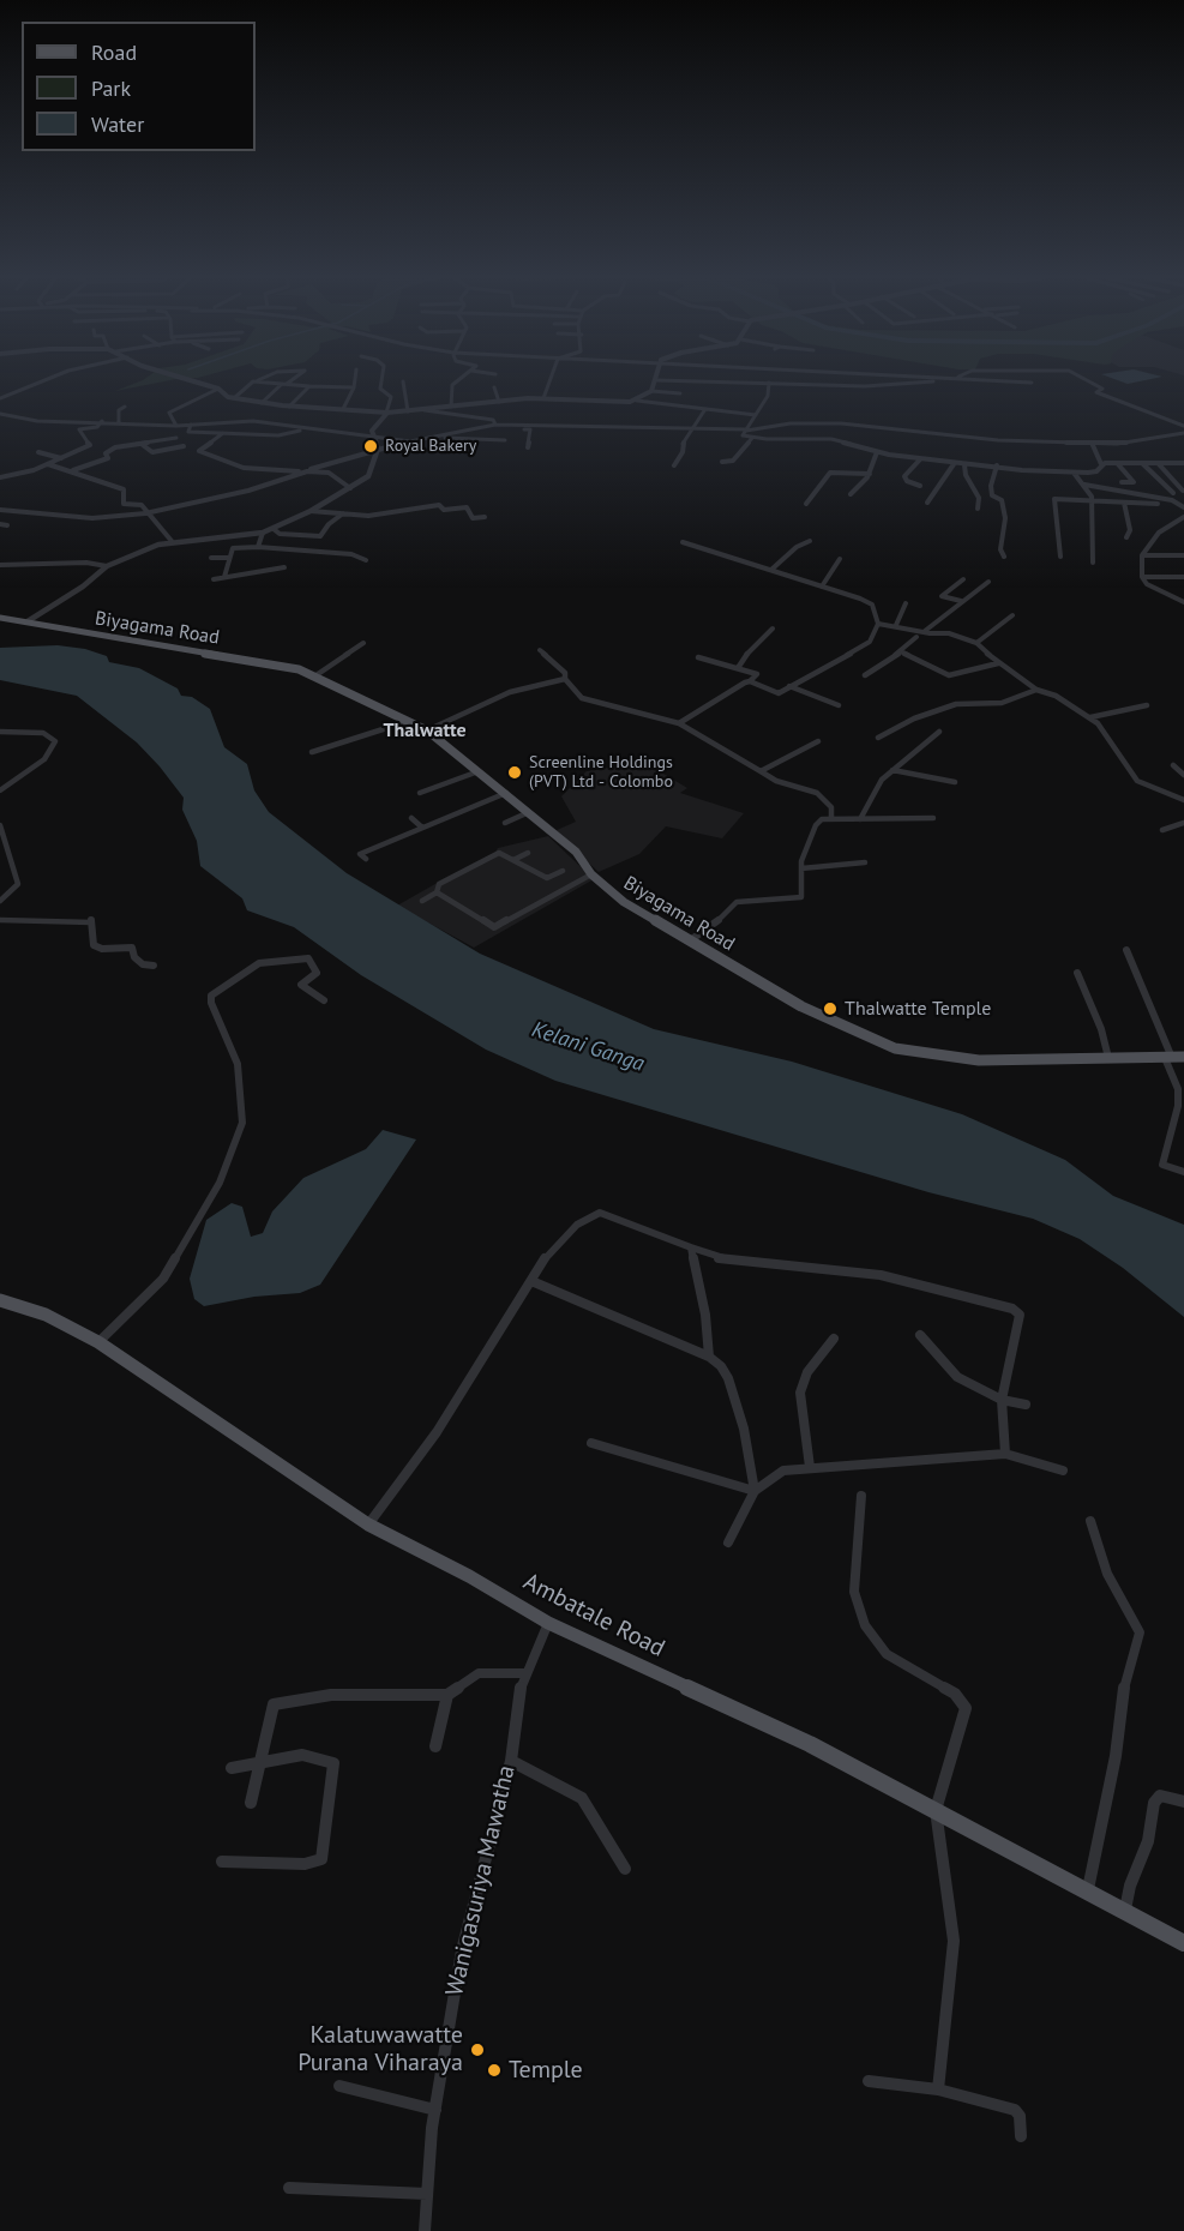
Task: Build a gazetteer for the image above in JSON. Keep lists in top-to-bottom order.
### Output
{
  "streets": {
    "main road": ["Biyagama Road", "Ambatale Road"],
    "street": ["Wanigasuriya Mawatha"]
  },
  "crossings": [
    ["Ambatale Road", "Wanigasuriya Mawatha"]
  ],
  "districts": ["Thalwatte"],
  "water": ["Kelani Ganga"],
  "places": [
    "Royal Bakery",
    "Screenline Holdings (PVT) Ltd - Colombo",
    "Thalwatte Temple",
    "Kalatuwawatte Purana Viharaya",
    "Temple"
  ],
  "legend": ["Road", "Park", "Water"]
}
